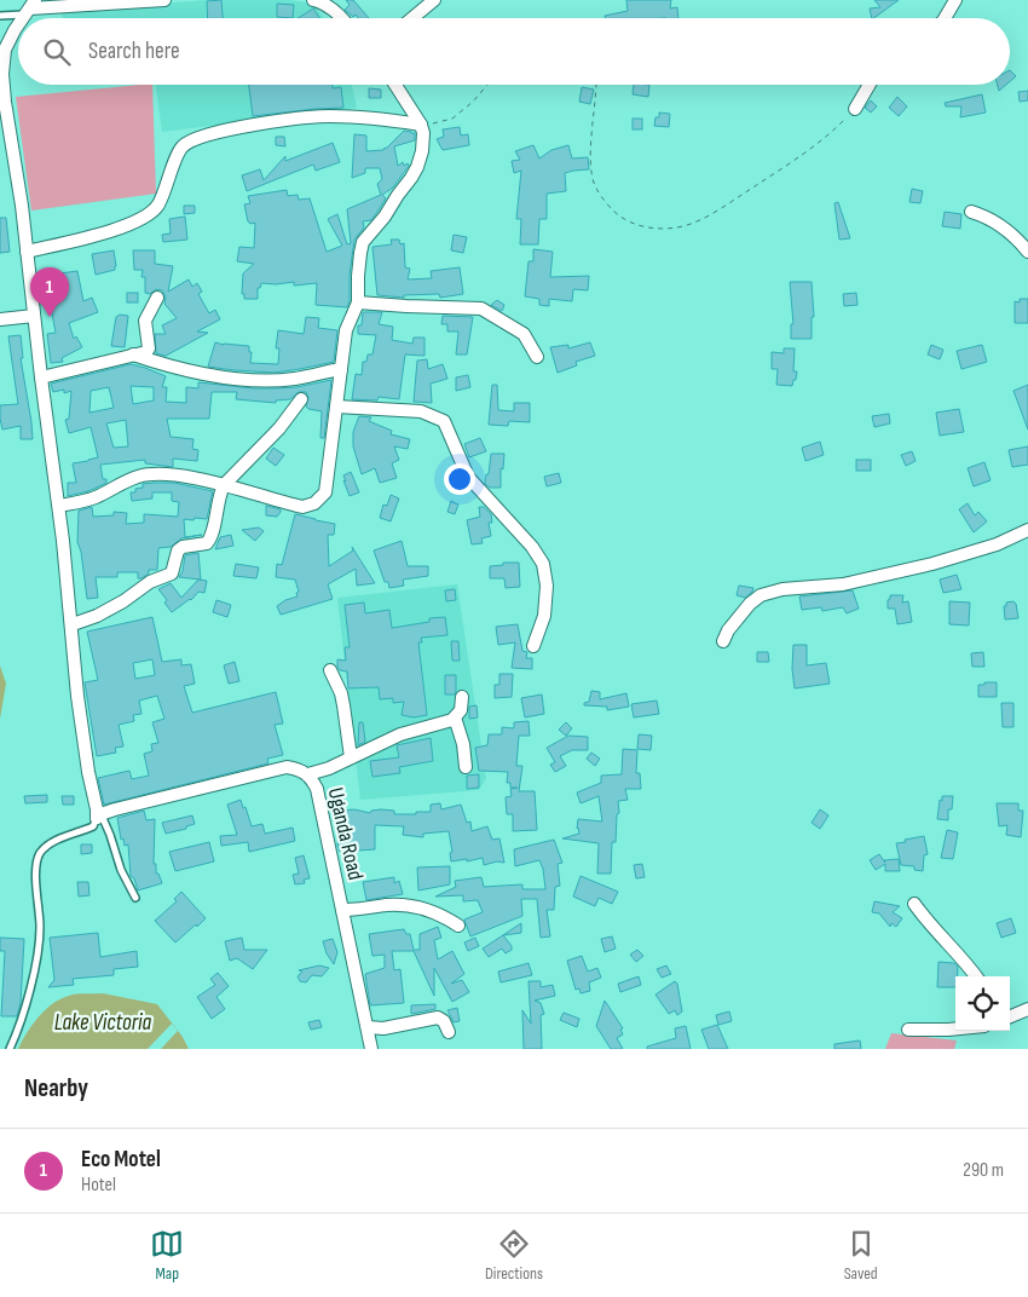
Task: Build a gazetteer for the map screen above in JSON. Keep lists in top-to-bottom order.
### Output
{
  "streets": {
    "street": ["Uganda Road"]
  },
  "water": ["Lake Victoria"],
  "page": {
    "search": "Search here",
    "pins": "1",
    "heading": "Nearby",
    "list": [
      {
        "mark": "1",
        "name": "Eco Motel",
        "note": "Hotel",
        "value": "290 m"
      }
    ],
    "nav": ["Map", "Directions", "Saved"]
  }
}
